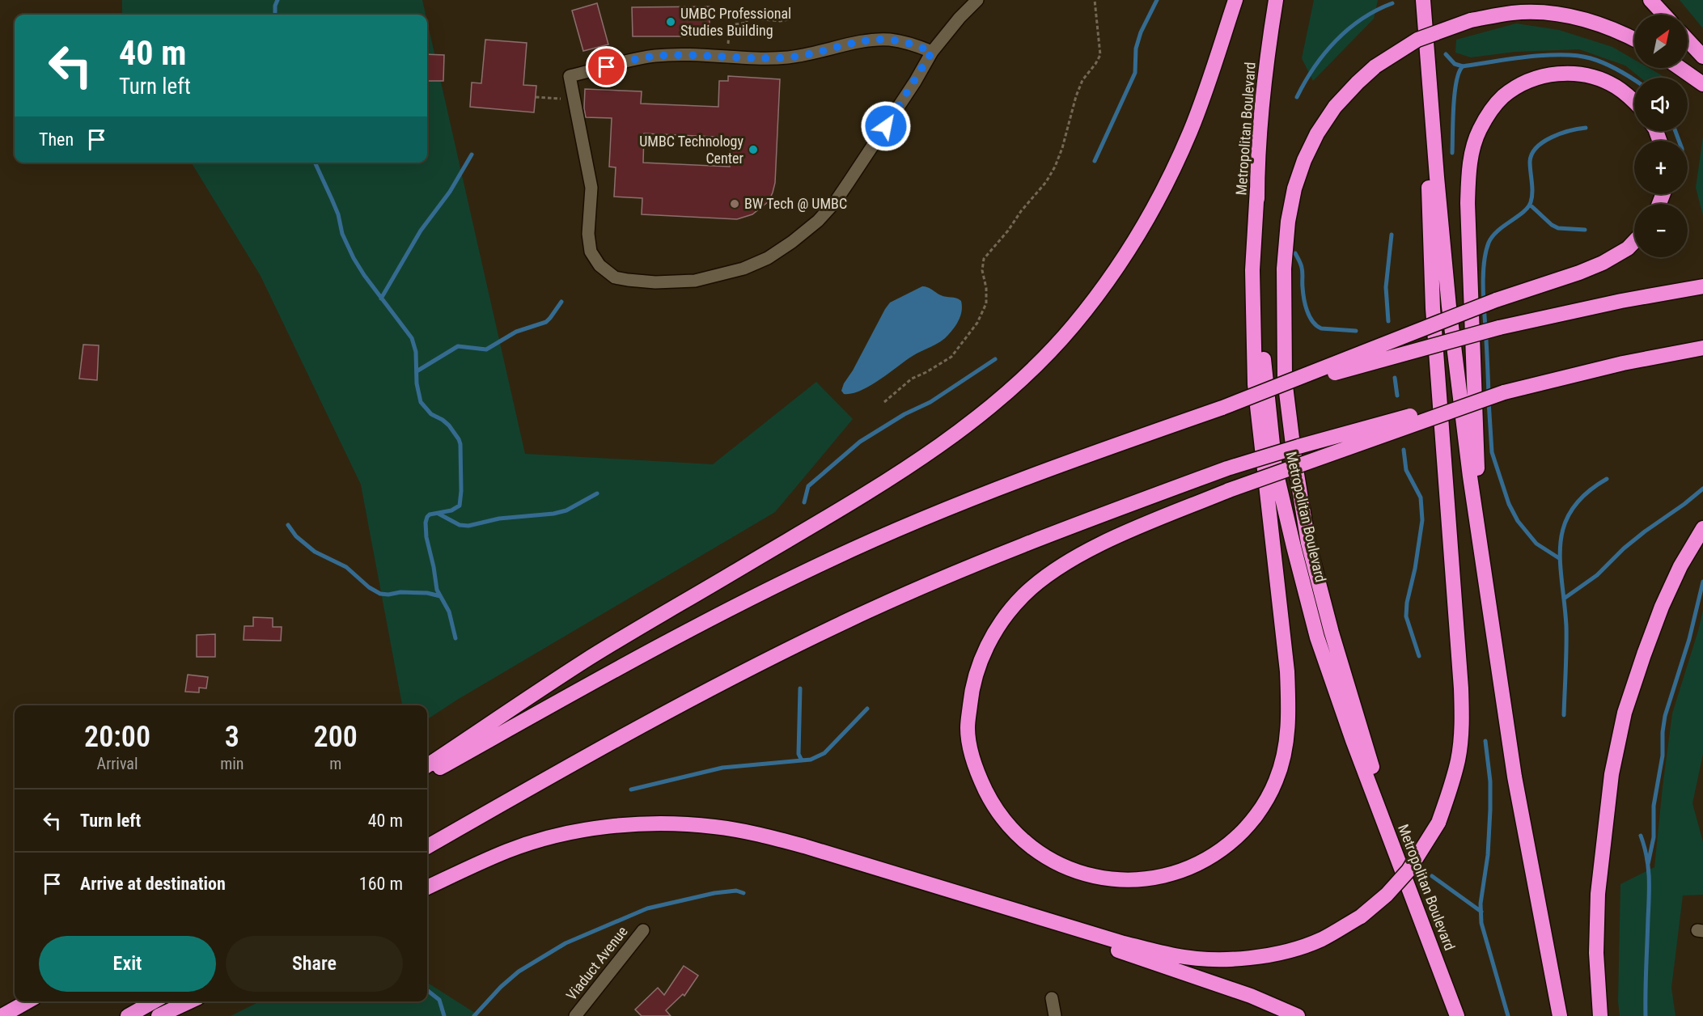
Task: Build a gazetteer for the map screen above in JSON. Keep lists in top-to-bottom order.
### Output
{
  "streets": {
    "highway": ["Metropolitan Boulevard"],
    "street": ["Viaduct Avenue"]
  },
  "places": ["UMBC Professional Studies Building", "UMBC Technology Center", "BW Tech @ UMBC"],
  "north": "top right",
  "page": {
    "map_buttons": ["+", "−"],
    "turn": ["40 m", "Turn left"],
    "then": "Then",
    "eta": [
      "20:00",
      "Arrival",
      "3",
      "min",
      "200",
      "m"
    ],
    "list": [
      {
        "name": "Turn left",
        "value": "40 m"
      },
      {
        "name": "Arrive at destination",
        "value": "160 m"
      }
    ],
    "buttons": ["Exit", "Share"]
  }
}
